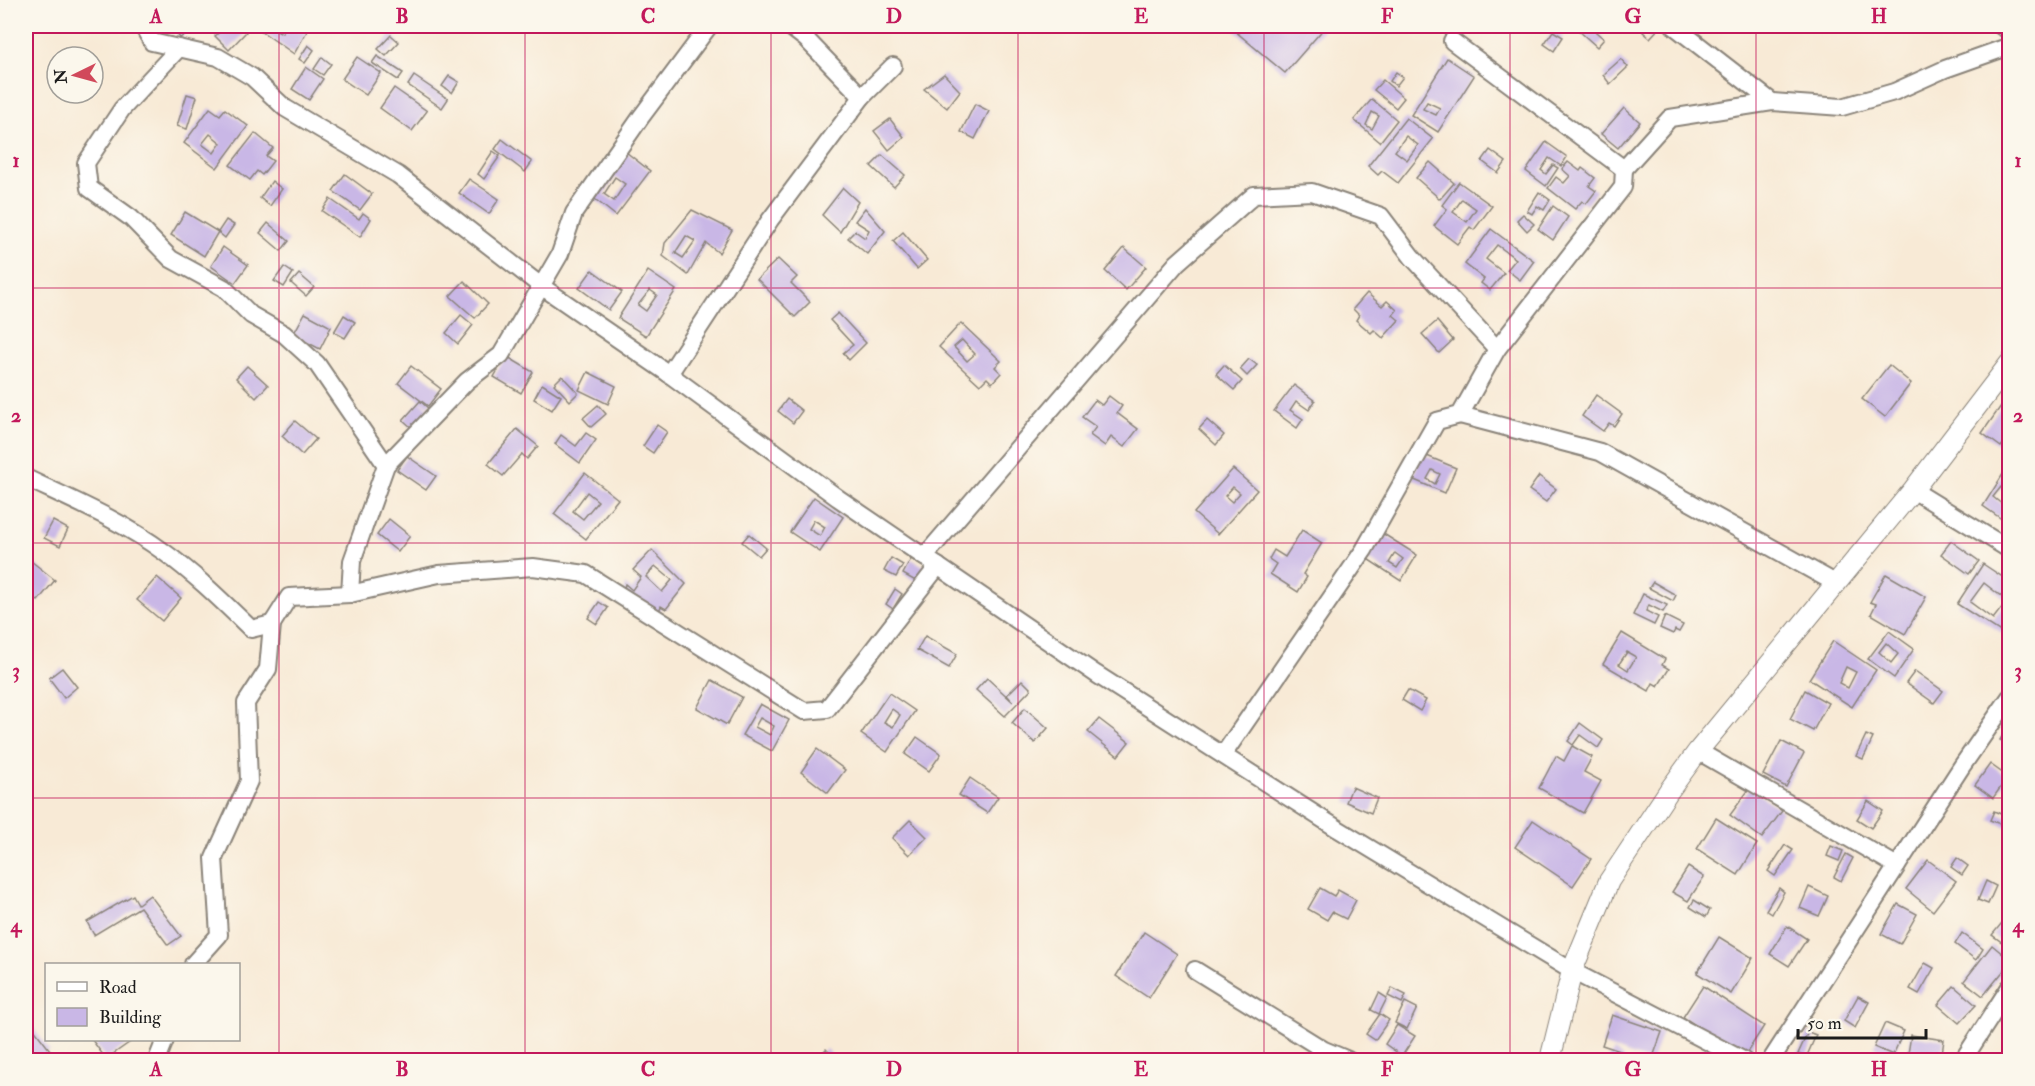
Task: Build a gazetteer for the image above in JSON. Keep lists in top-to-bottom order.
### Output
{
  "legend": ["Road", "Building"],
  "scale_bar": "50 m",
  "north": "left",
  "grid": {
    "columns": [
      "A",
      "B",
      "C",
      "D",
      "E",
      "F",
      "G",
      "H"
    ],
    "rows": [
      "1",
      "2",
      "3",
      "4"
    ]
  }
}
